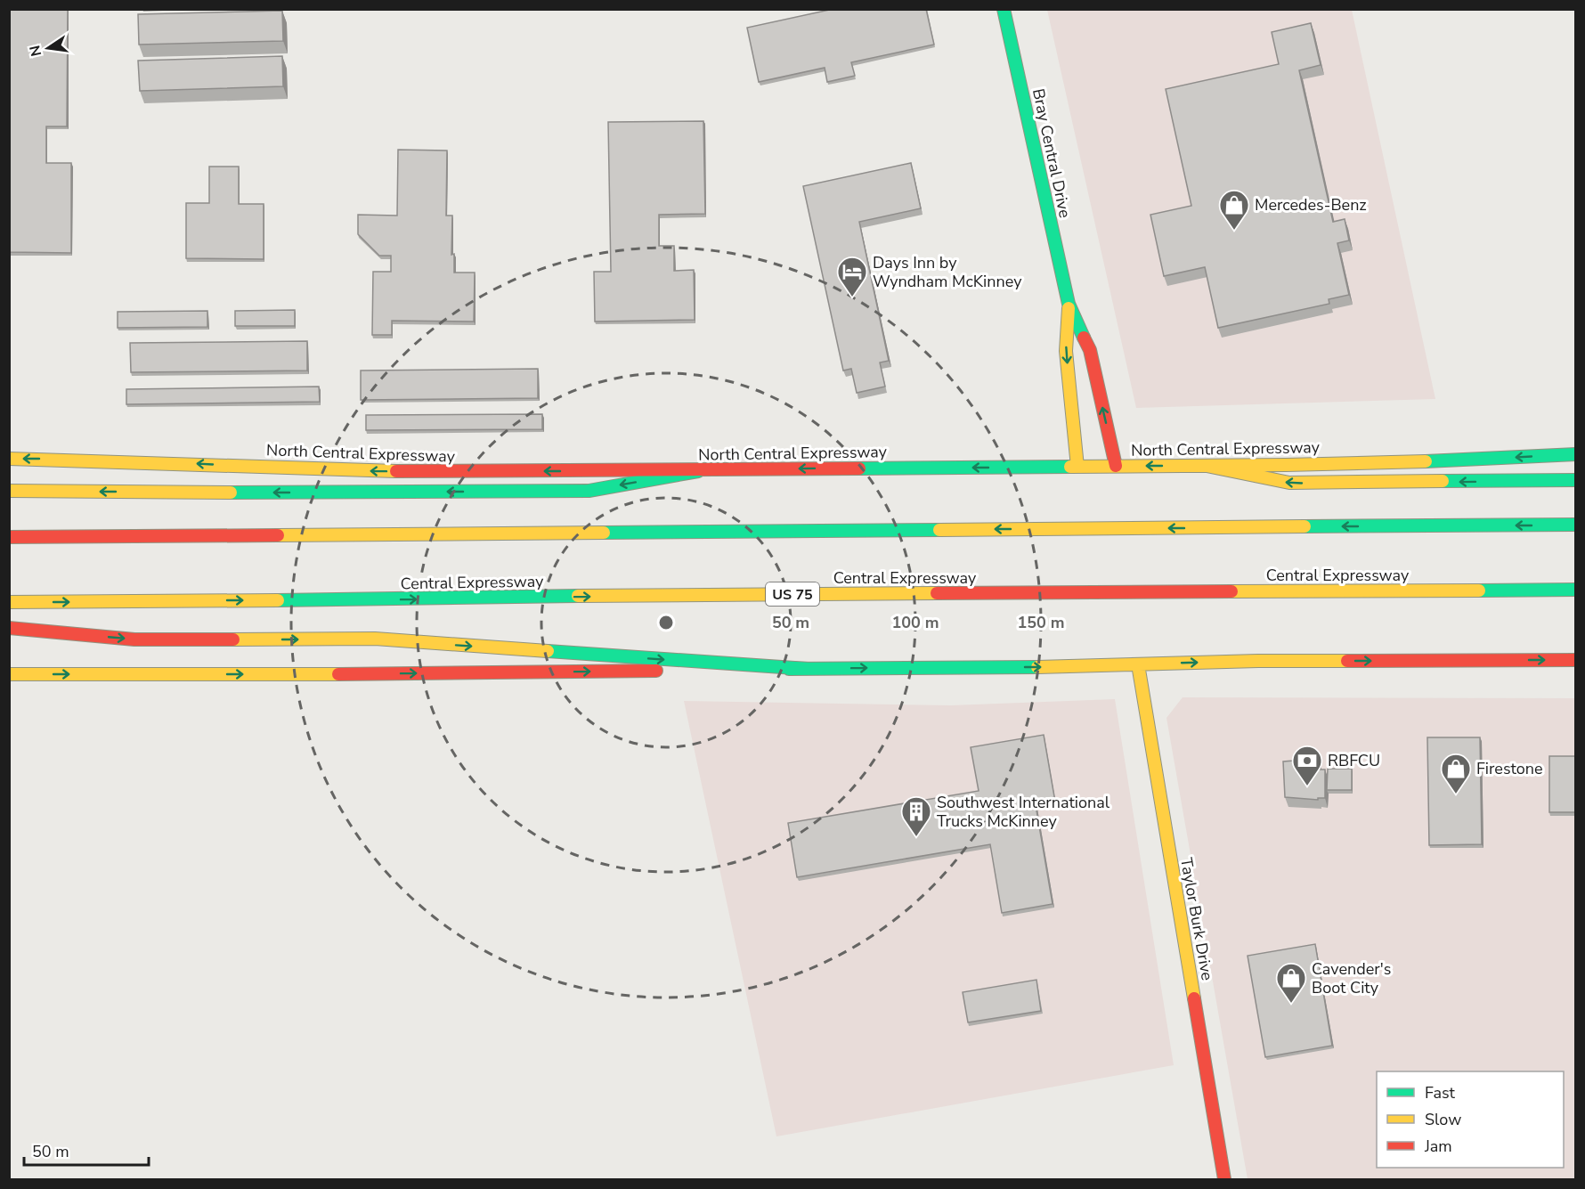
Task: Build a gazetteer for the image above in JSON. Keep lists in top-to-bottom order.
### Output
{
  "streets": {
    "main road": [
      "Bray Central Drive",
      "North Central Expressway",
      "Central Expressway",
      "US 75",
      "Taylor Burk Drive"
    ]
  },
  "crossings": [
    ["Bray Central Drive", "North Central Expressway"]
  ],
  "places": {
    "shop": ["Mercedes-Benz", "Firestone", "Cavender's Boot City"],
    "hotel": ["Days Inn by Wyndham McKinney"],
    "bank": ["RBFCU"],
    "building": ["Southwest International Trucks McKinney"]
  },
  "legend": ["Fast", "Slow", "Jam"],
  "scale_bar": "50 m",
  "north": "left",
  "rings": ["50 m", "100 m", "150 m"]
}
